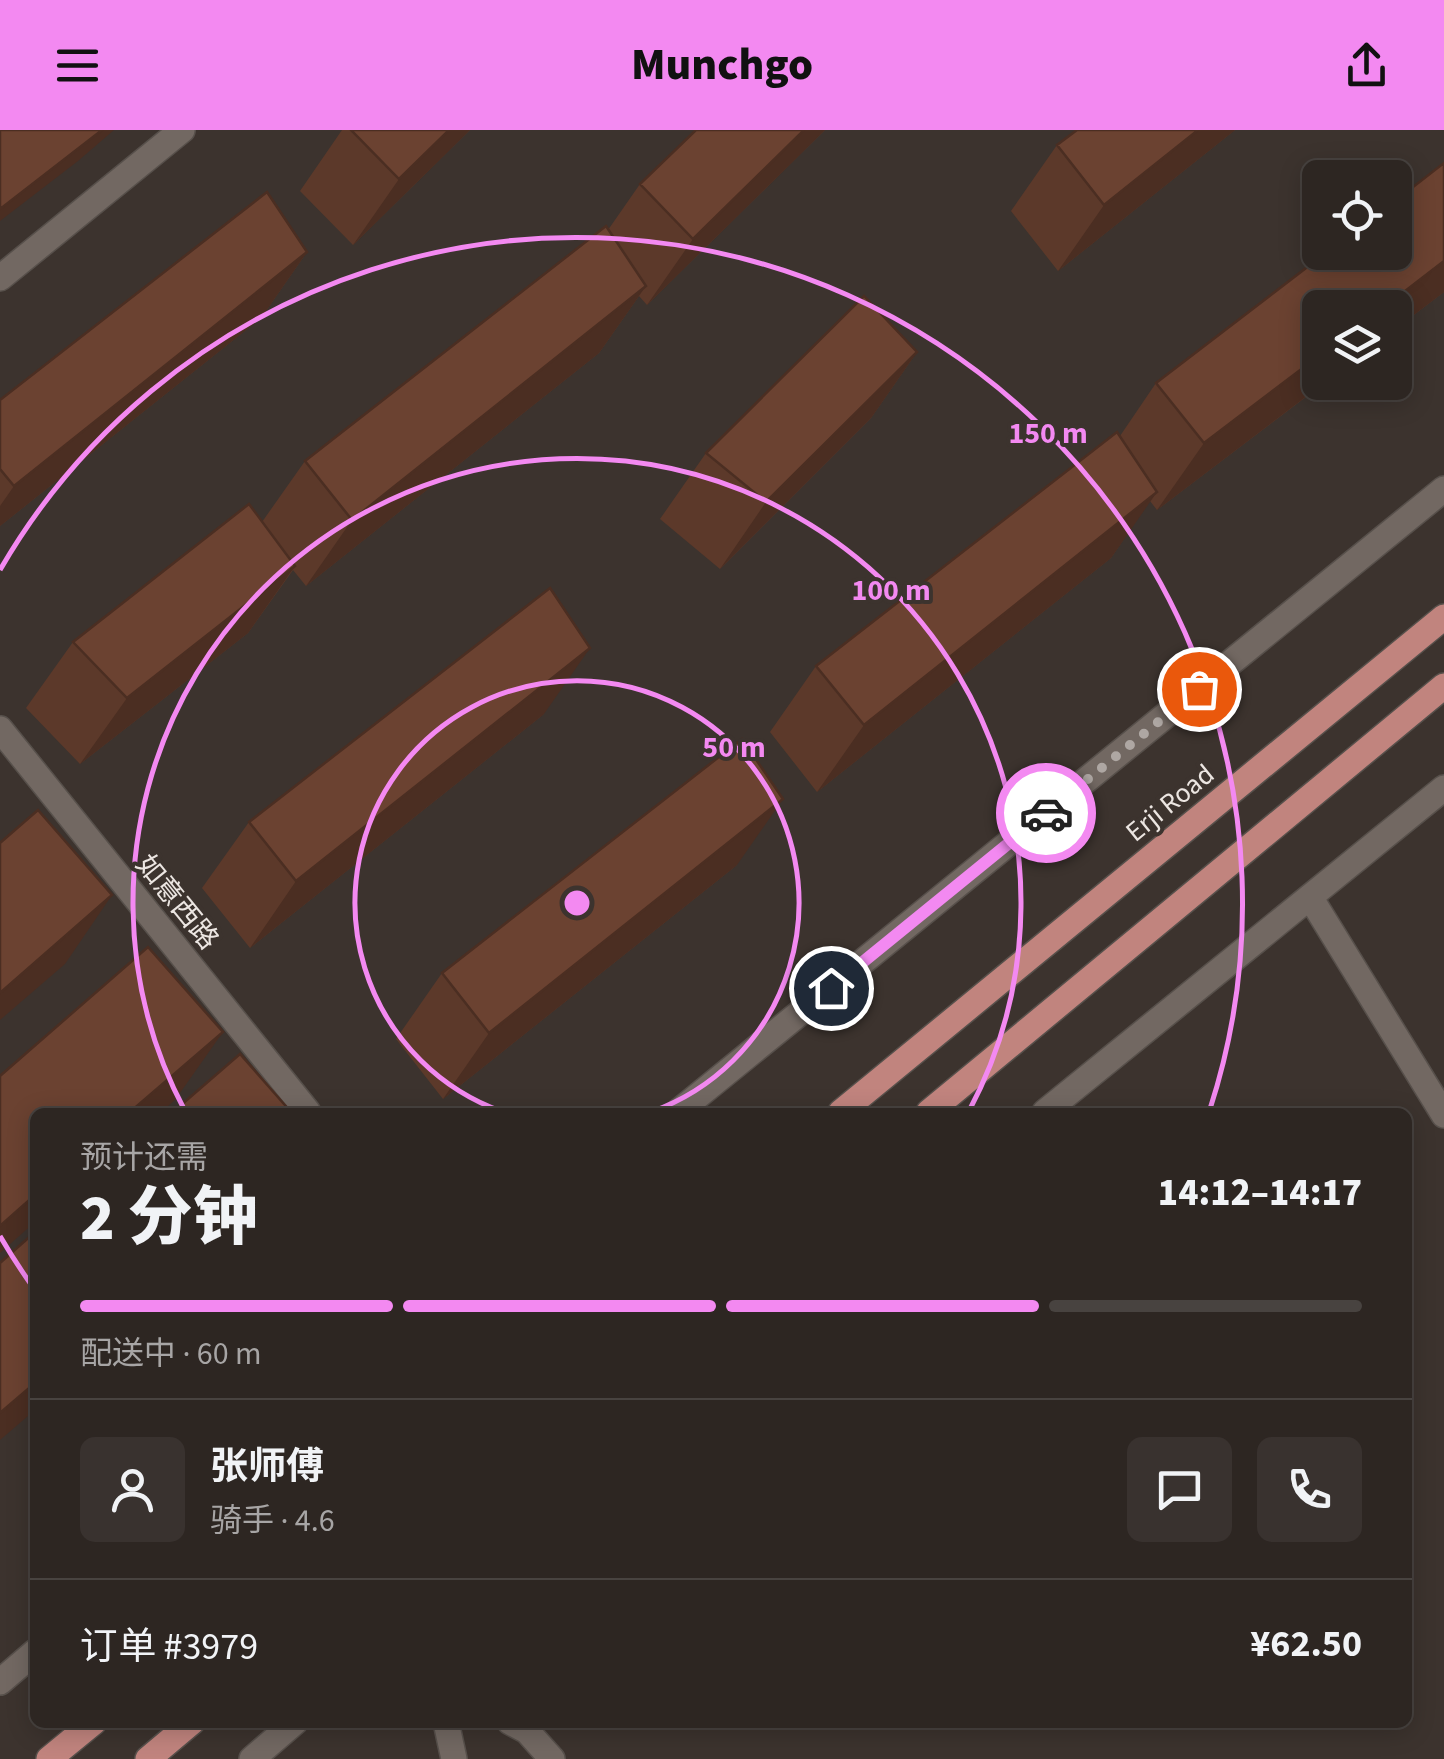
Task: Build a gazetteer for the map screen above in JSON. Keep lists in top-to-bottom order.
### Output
{
  "streets": {
    "main road": ["Erji Road"],
    "street": ["如意西路"]
  },
  "page": {
    "header": "Munchgo",
    "heading": ["2 分钟", "预计还需", "14:12–14:17"],
    "panel": [
      "张师傅",
      "骑手 · 4.6",
      "订单 #3979",
      "¥62.50"
    ],
    "bar": "配送中 · 60 m"
  },
  "rings": ["150 m", "100 m", "50 m"]
}
